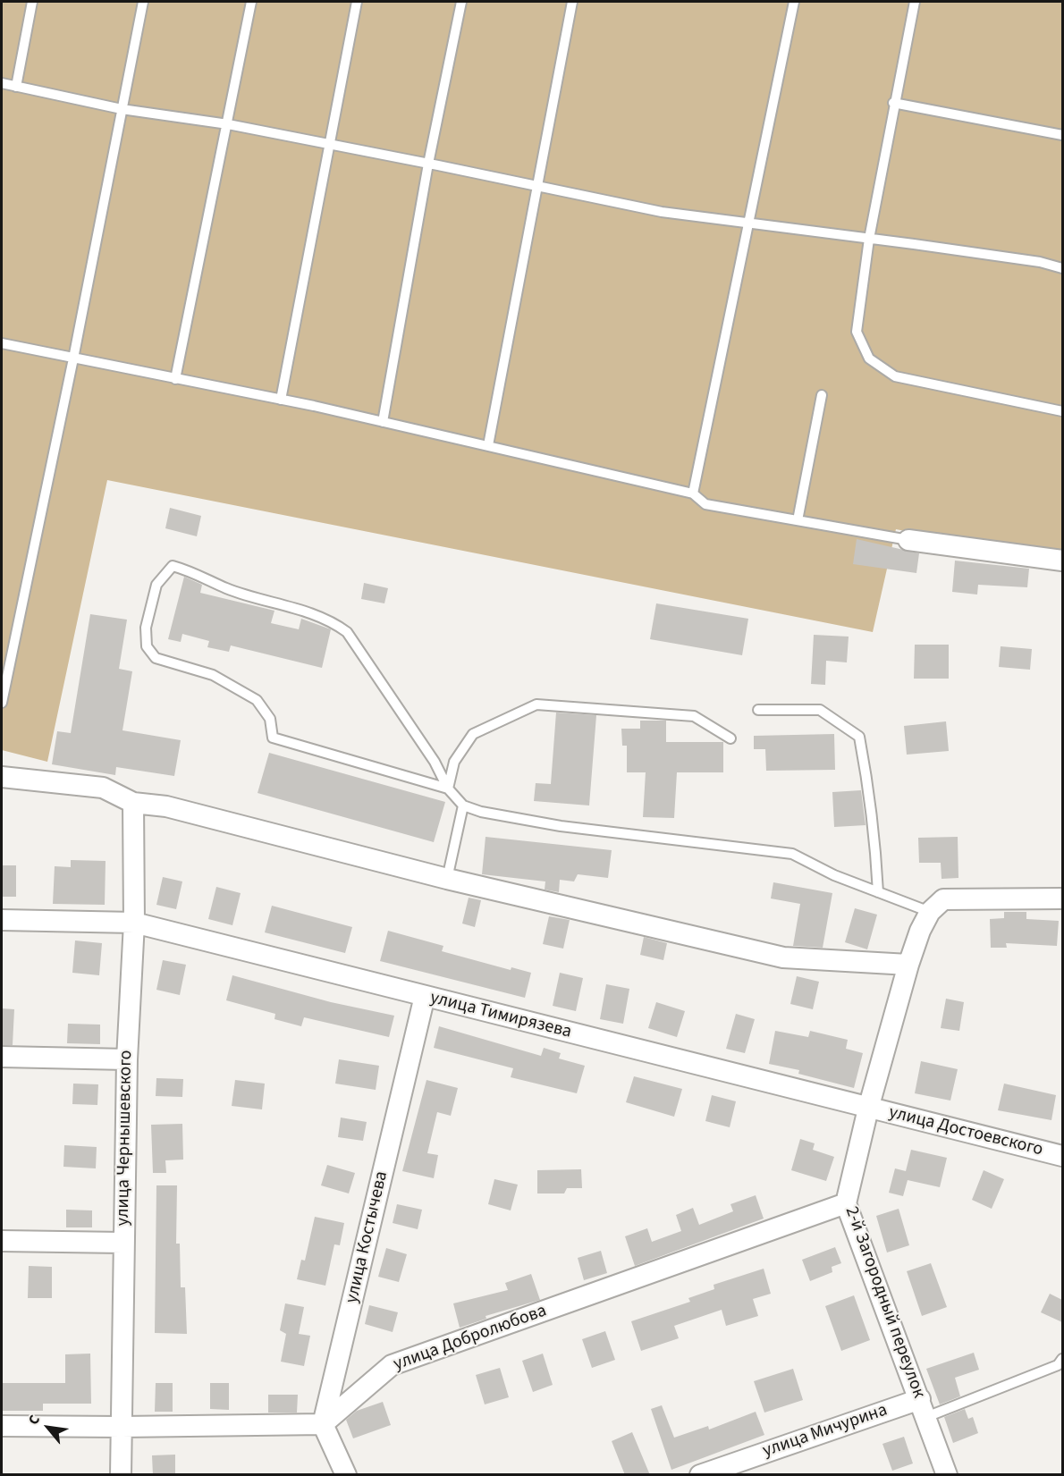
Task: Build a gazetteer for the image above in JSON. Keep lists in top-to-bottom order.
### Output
{
  "streets": {
    "street": [
      "улица Тимирязева",
      "улица Достоевского",
      "улица Чернышевского",
      "улица Костычева",
      "2-й Загородный переулок",
      "улица Добролюбова",
      "улица Мичурина"
    ]
  },
  "crossings": [
    ["улица Тимирязева", "улица Достоевского"],
    ["улица Тимирязева", "улица Чернышевского"],
    ["улица Тимирязева", "улица Костычева"],
    ["улица Тимирязева", "2-й Загородный переулок"],
    ["улица Достоевского", "2-й Загородный переулок"],
    ["улица Костычева", "улица Добролюбова"],
    ["2-й Загородный переулок", "улица Добролюбова"],
    ["2-й Загородный переулок", "улица Мичурина"]
  ],
  "north": "top left"
}
